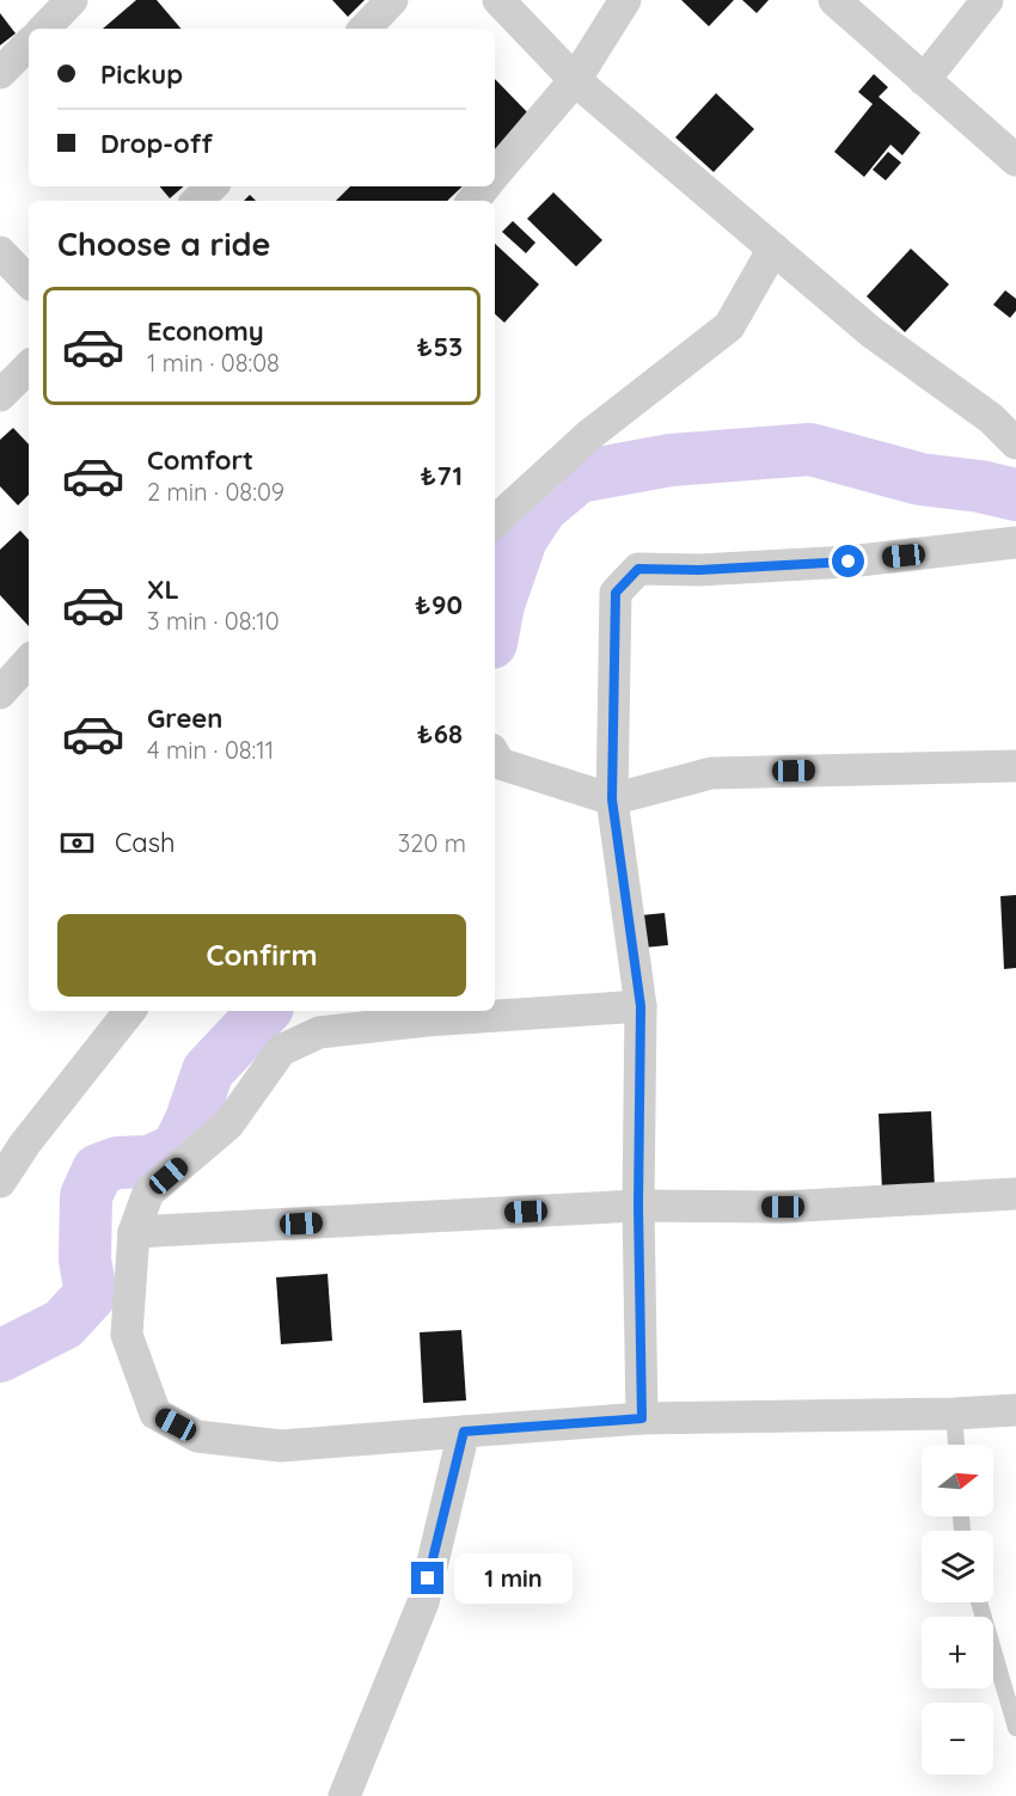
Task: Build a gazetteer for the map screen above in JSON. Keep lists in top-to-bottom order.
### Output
{
  "north": "right",
  "page": {
    "banner": ["Pickup", "Drop-off"],
    "heading": "Choose a ride",
    "list": [
      {
        "name": "Economy",
        "note": "1 min · 08:08",
        "value": "₺53"
      },
      {
        "name": "Comfort",
        "note": "2 min · 08:09",
        "value": "₺71"
      },
      {
        "name": "XL",
        "note": "3 min · 08:10",
        "value": "₺90"
      },
      {
        "name": "Green",
        "note": "4 min · 08:11",
        "value": "₺68"
      }
    ],
    "pay": ["Cash", "320 m"],
    "buttons": "Confirm",
    "map_buttons": ["+", "−"],
    "bubble": "1 min"
  }
}
